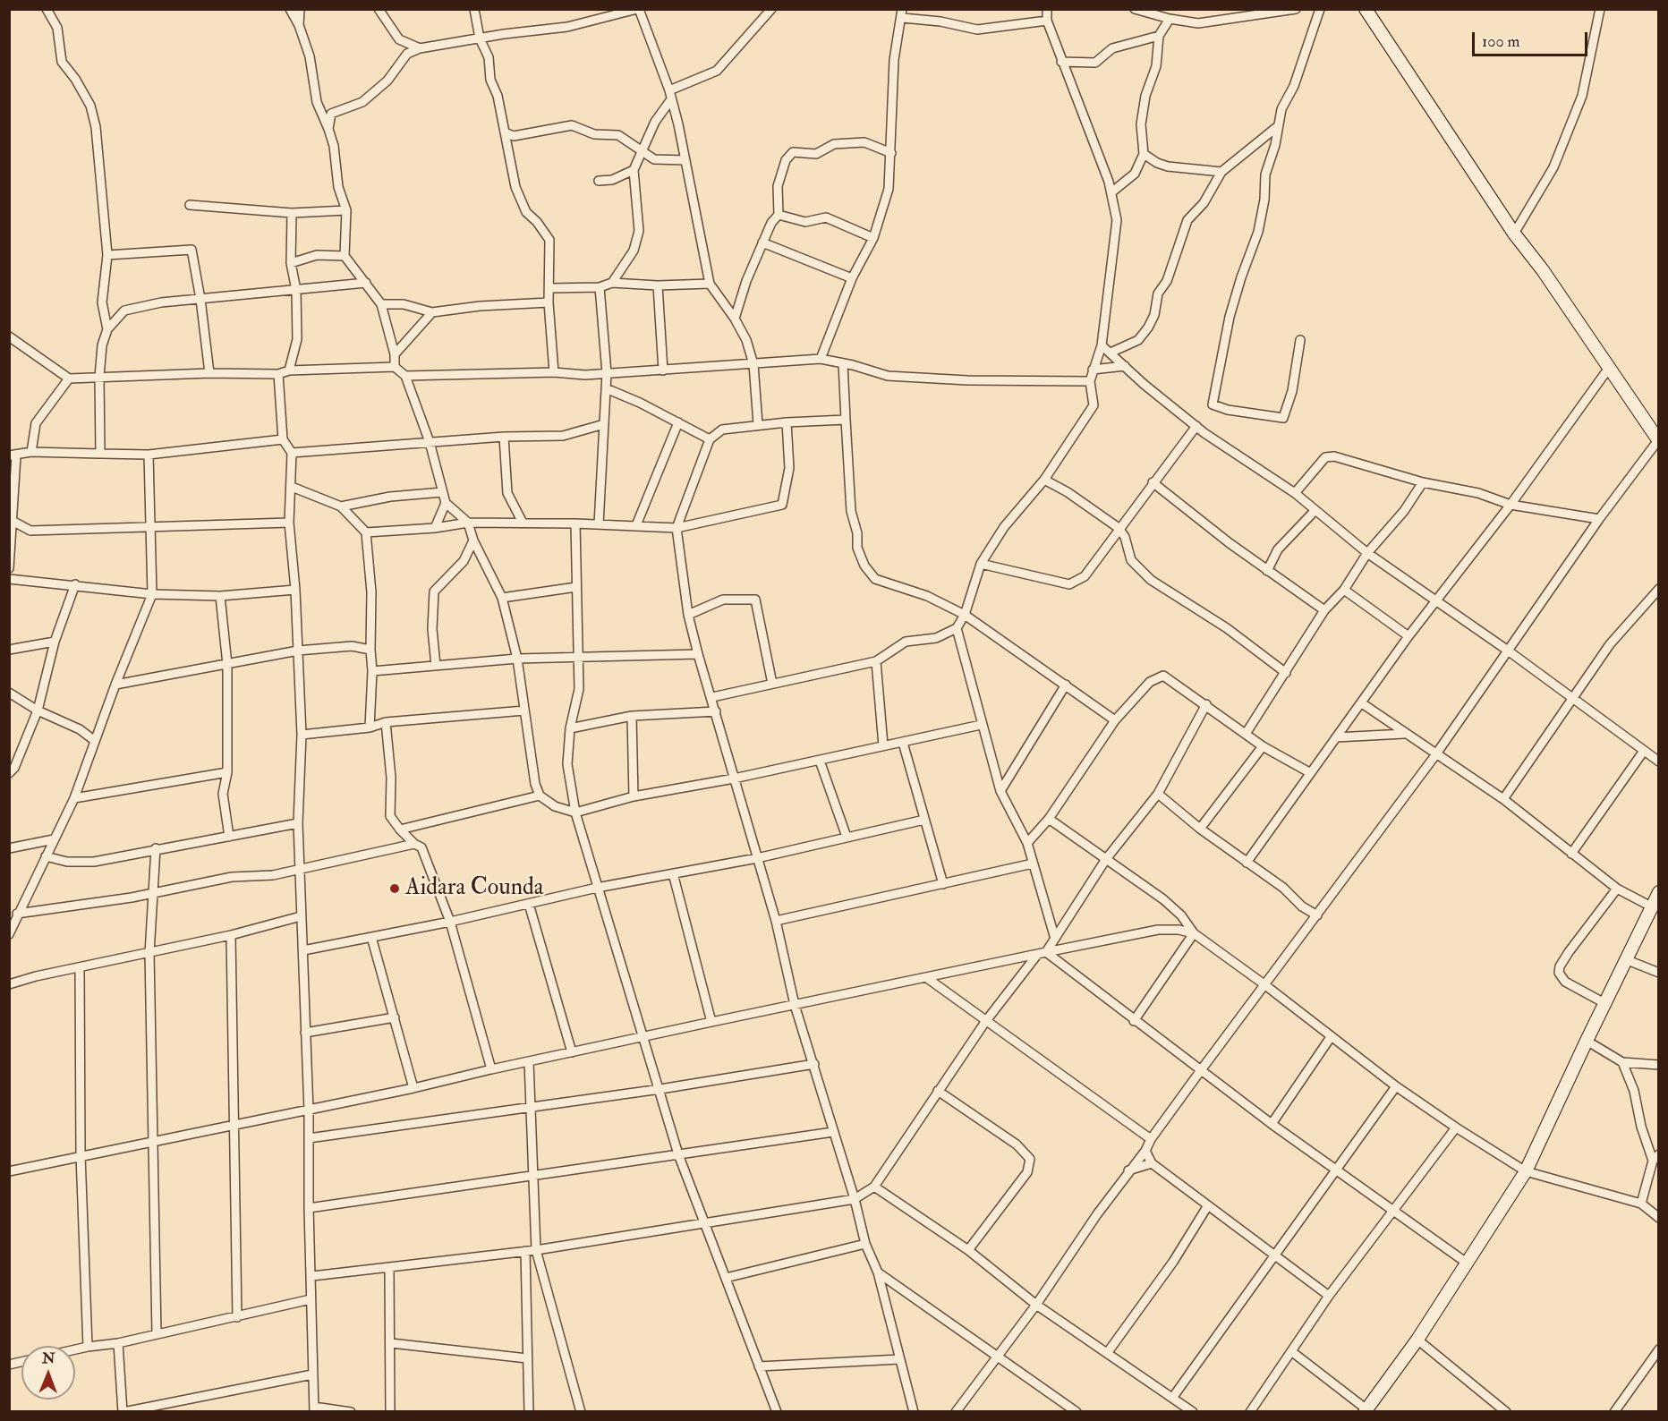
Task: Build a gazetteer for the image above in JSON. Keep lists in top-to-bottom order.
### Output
{
  "places": ["Aidara Counda"],
  "scale_bar": "100 m",
  "north": "top"
}
